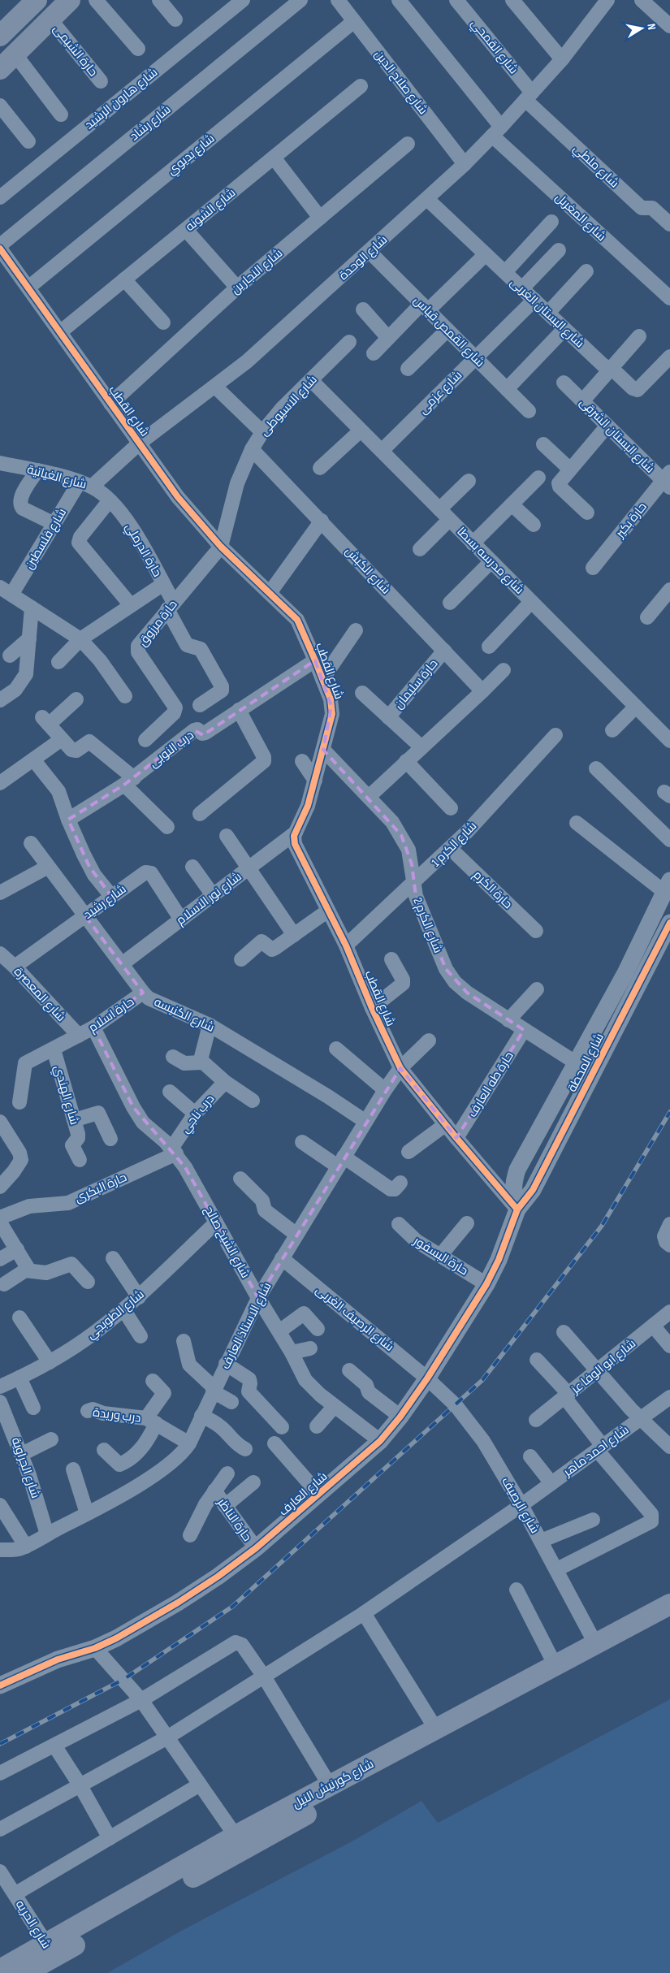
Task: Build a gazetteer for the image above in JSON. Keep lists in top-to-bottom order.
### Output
{
  "streets": {
    "main road": ["شارع كورنيش النيل"],
    "street": [
      "شارع القمحي",
      "حارة الشيمى",
      "شارع صلاح الدين",
      "شارع هارون الرشيد",
      "شارع رشاد",
      "شارع بديوي",
      "شارع ملطي",
      "شارع الشونه",
      "شارع المغربل",
      "شارع الوحدة",
      "شارع النجارين",
      "شارع البستان الغربى",
      "شارع القمص قياس",
      "شارع عزمى",
      "شارع الاسيوطى",
      "شارع القطب",
      "شارع البستان الشرقى",
      "شارع الغياتية",
      "حارة بكير",
      "شارع فلسطين",
      "حارة الدرملي",
      "شارع مدرسه بسطا",
      "شارع الكبش",
      "حارة مرزوق",
      "حارة سليمان",
      "درب النوبى",
      "شارع الكرم 1",
      "حارة الكرم",
      "شارع نور الاسلام",
      "شارع رشيد",
      "شارع الكرم 2",
      "شارع المعصرة",
      "حارة اسلام",
      "شارع الكنيسه",
      "شارع المحطة",
      "حارة طه العارف",
      "شارع الهندي",
      "درب ناجي",
      "حارة البكرى",
      "شارع الشيخ صالح",
      "حارة البسفور",
      "شارع الطوبجي",
      "شارع الرصيف الغربى",
      "شارع الاستاذ العارف",
      "شارع ابو الوفا عز",
      "درب وريدة",
      "شارع احمد ماهر",
      "شارع الجراوية",
      "شارع العارف",
      "شارع الرصيف",
      "حارة الناظر",
      "شارع الحريه"
    ]
  },
  "crossings": [
    ["شارع القمحي", "شارع ملطي"],
    ["شارع القمحي", "شارع الوحدة"],
    ["شارع صلاح الدين", "شارع بديوي"],
    ["شارع صلاح الدين", "شارع الوحدة"],
    ["شارع بديوي", "شارع القطب"],
    ["شارع ملطي", "شارع الوحدة"],
    ["شارع الشونه", "شارع القطب"],
    ["شارع المغربل", "شارع الوحدة"],
    ["شارع الوحدة", "شارع البستان الغربى"],
    ["شارع الوحدة", "شارع القمص قياس"],
    ["شارع الوحدة", "شارع القطب"],
    ["شارع الوحدة", "شارع الغياتية"],
    ["شارع الوحدة", "شارع فلسطين"],
    ["شارع النجارين", "شارع القطب"],
    ["شارع البستان الغربى", "شارع عزمى"],
    ["شارع القمص قياس", "شارع عزمى"],
    ["شارع عزمى", "شارع مدرسه بسطا"],
    ["شارع الاسيوطى", "شارع القطب"],
    ["شارع الاسيوطى", "شارع مدرسه بسطا"],
    ["شارع الاسيوطى", "شارع الكبش"],
    ["شارع الاسيوطى", "حارة مرزوق"],
    ["شارع القطب", "حارة مرزوق"],
    ["شارع القطب", "درب النوبى"],
    ["شارع القطب", "شارع الكرم 1"],
    ["شارع القطب", "شارع نور الاسلام"],
    ["شارع القطب", "شارع الكرم 2"],
    ["شارع القطب", "شارع المحطة"],
    ["شارع القطب", "حارة طه العارف"],
    ["شارع القطب", "شارع الاستاذ العارف"],
    ["شارع القطب", "شارع العارف"],
    ["شارع البستان الشرقى", "حارة بكير"],
    ["شارع الغياتية", "شارع فلسطين"],
    ["شارع الغياتية", "حارة الدرملي"],
    ["حارة الدرملي", "حارة مرزوق"],
    ["شارع الكبش", "حارة سليمان"],
    ["شارع الكرم 1", "حارة الكرم"],
    ["شارع الكرم 1", "شارع الكرم 2"],
    ["شارع نور الاسلام", "شارع رشيد"],
    ["شارع نور الاسلام", "شارع الكنيسه"],
    ["شارع رشيد", "شارع المعصرة"],
    ["شارع رشيد", "شارع الكنيسه"],
    ["شارع الكرم 2", "شارع المحطة"],
    ["شارع الكرم 2", "حارة طه العارف"],
    ["شارع المعصرة", "حارة اسلام"],
    ["شارع المعصرة", "شارع الهندي"],
    ["حارة اسلام", "شارع الكنيسه"],
    ["حارة اسلام", "شارع الهندي"],
    ["حارة اسلام", "شارع الشيخ صالح"],
    ["شارع الكنيسه", "شارع الاستاذ العارف"],
    ["شارع المحطة", "شارع العارف"],
    ["درب ناجي", "حارة البكرى"],
    ["درب ناجي", "شارع الشيخ صالح"],
    ["حارة البكرى", "شارع الشيخ صالح"],
    ["شارع الشيخ صالح", "شارع الطوبجي"],
    ["شارع الشيخ صالح", "شارع الاستاذ العارف"],
    ["شارع الشيخ صالح", "شارع العارف"],
    ["حارة البسفور", "شارع العارف"],
    ["شارع الرصيف الغربى", "شارع الاستاذ العارف"],
    ["شارع الرصيف الغربى", "شارع العارف"],
    ["شارع الرصيف الغربى", "شارع الرصيف"],
    ["شارع الاستاذ العارف", "درب وريدة"],
    ["شارع الاستاذ العارف", "شارع الجراوية"],
    ["شارع احمد ماهر", "شارع الرصيف"],
    ["شارع العارف", "شارع الرصيف"],
    ["شارع العارف", "حارة الناظر"],
    ["شارع الرصيف", "شارع كورنيش النيل"],
    ["شارع كورنيش النيل", "شارع الحريه"]
  ],
  "north": "right"
}
